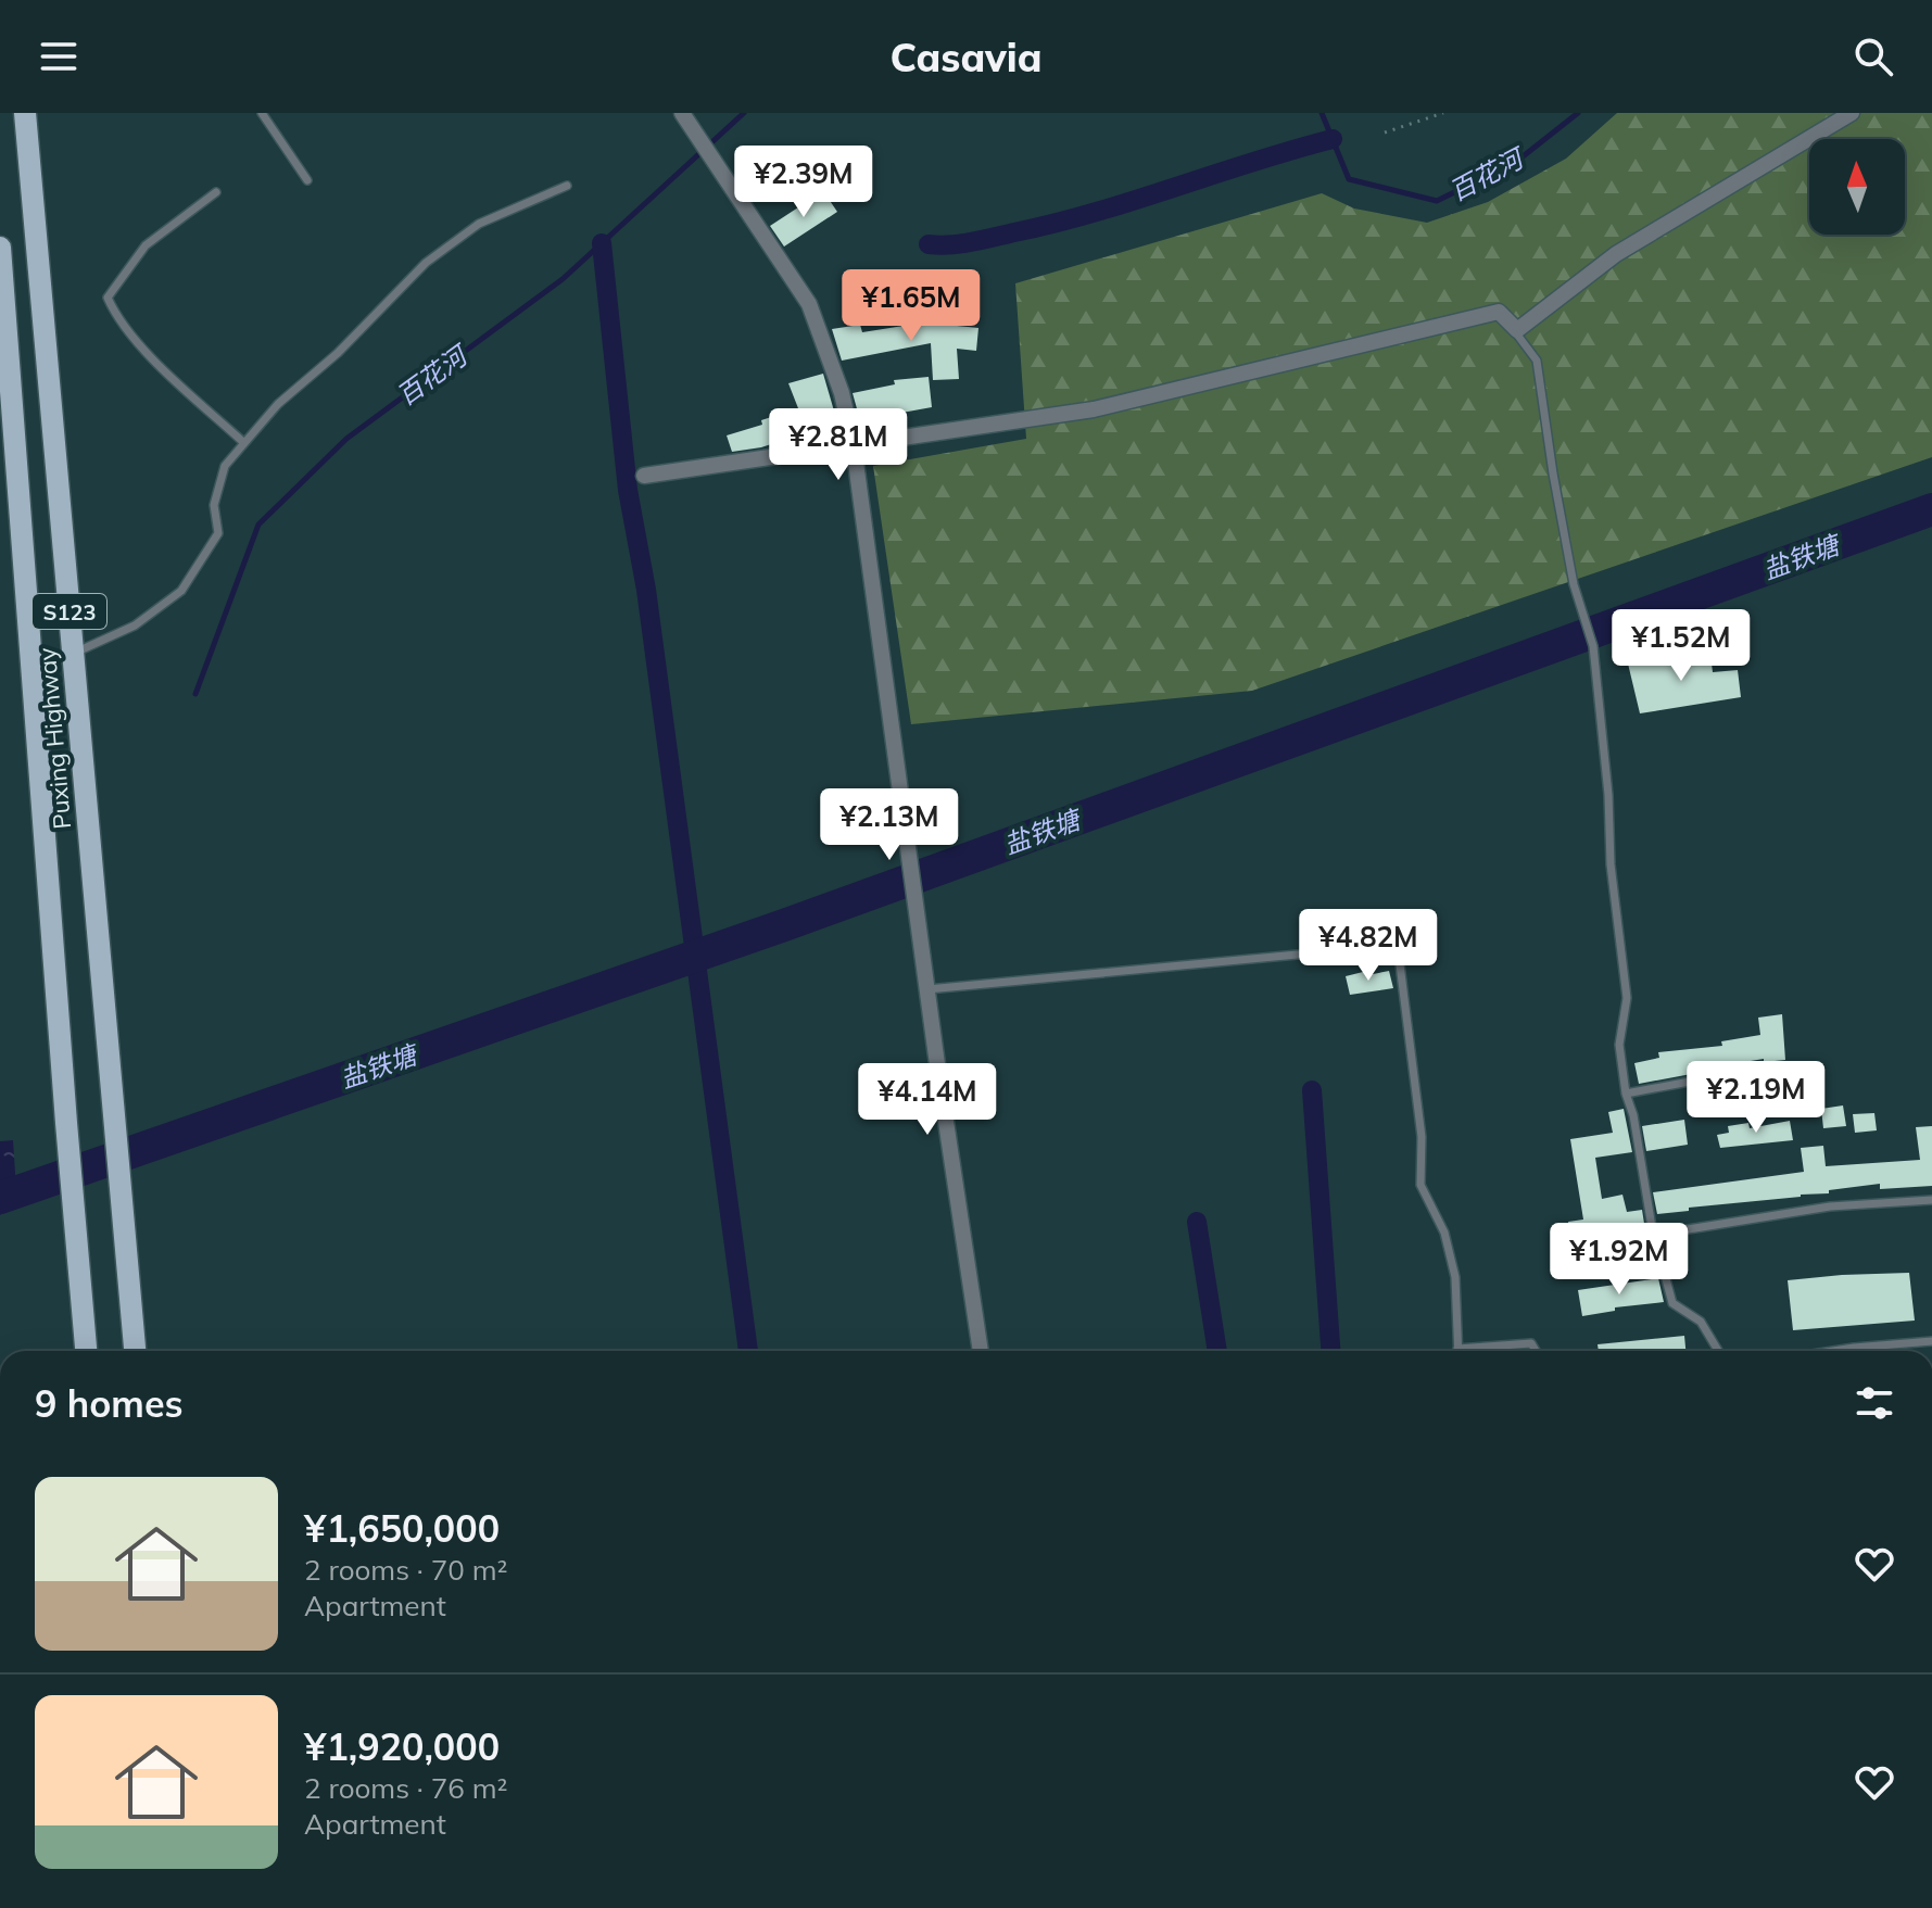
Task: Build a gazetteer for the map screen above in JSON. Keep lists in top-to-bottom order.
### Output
{
  "streets": {
    "main road": ["S123", "Puxing Highway"]
  },
  "water": ["百花河", "盐铁塘"],
  "north": "top",
  "page": {
    "header": "Casavia",
    "price": [
      "¥2.39M",
      "¥1.65M",
      "¥2.81M",
      "¥1.52M",
      "¥2.13M",
      "¥4.82M",
      "¥2.19M",
      "¥4.14M",
      "¥1.92M"
    ],
    "heading": "9 homes",
    "list": [
      {
        "name": "¥1,650,000",
        "note": "2 rooms · 70 m² · Apartment"
      },
      {
        "name": "¥1,920,000",
        "note": "2 rooms · 76 m² · Apartment"
      }
    ]
  }
}
